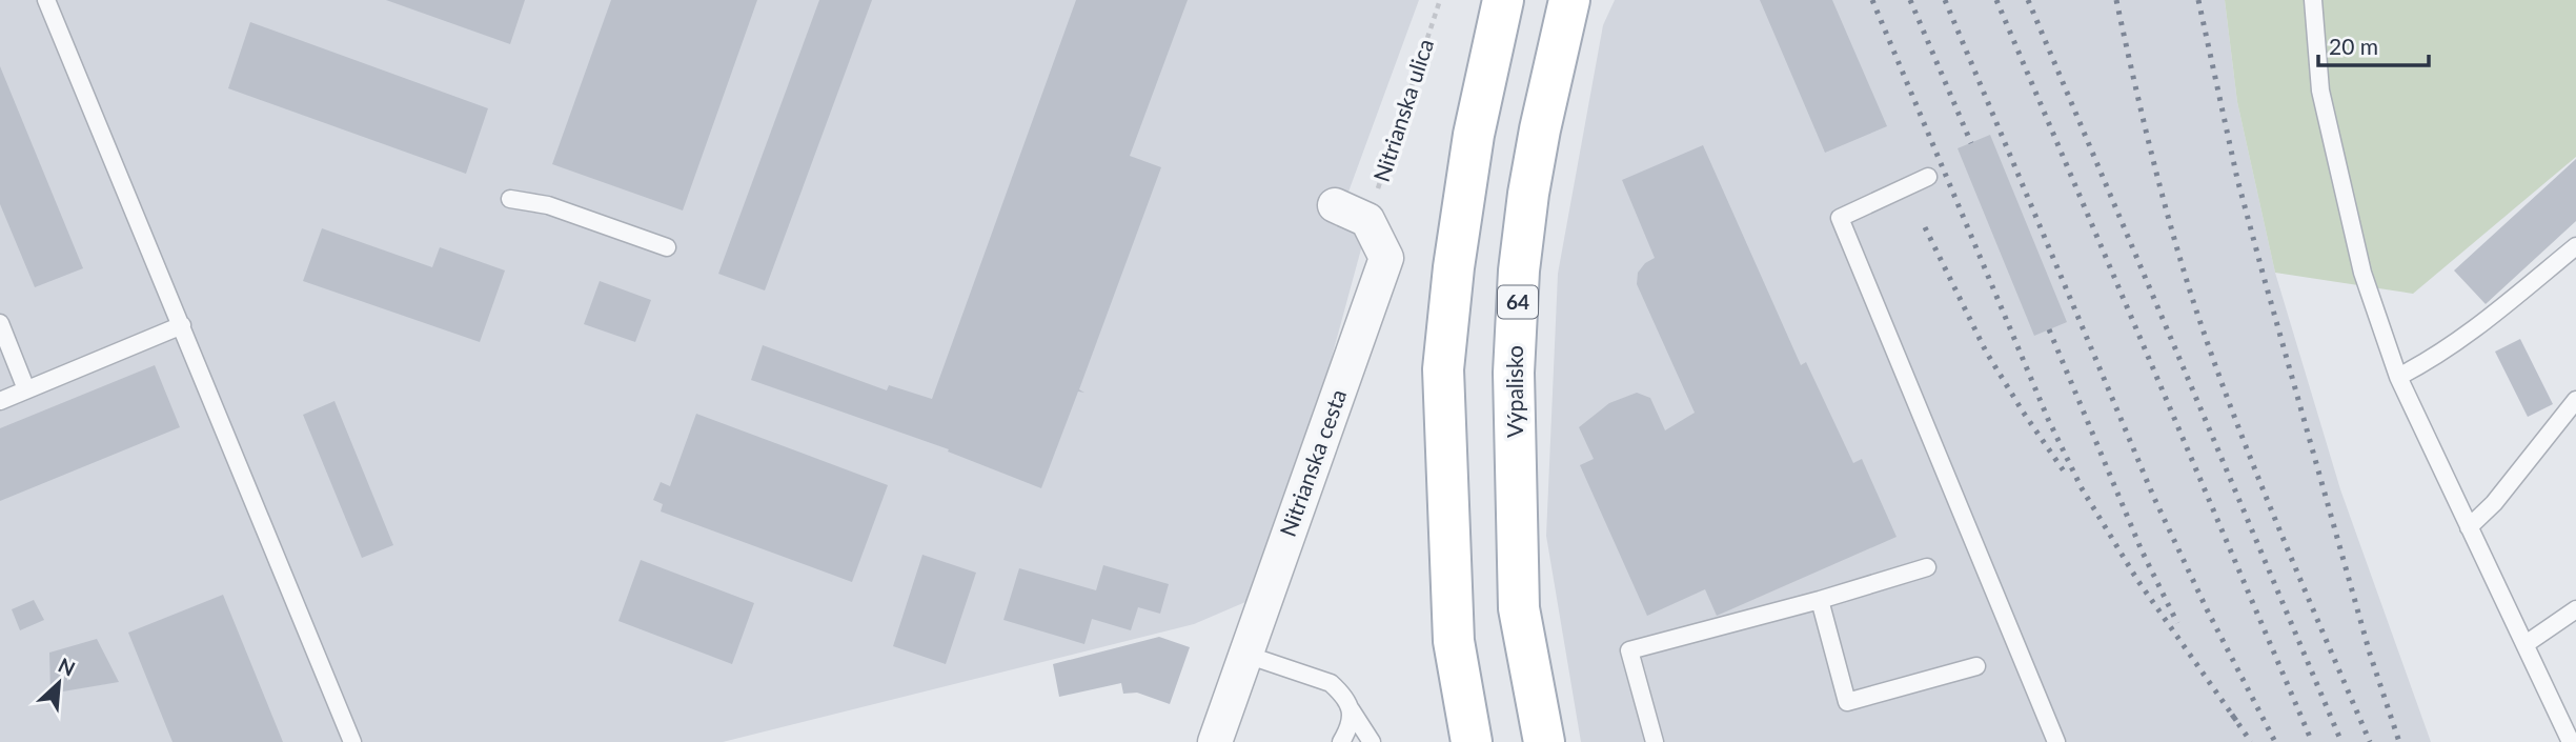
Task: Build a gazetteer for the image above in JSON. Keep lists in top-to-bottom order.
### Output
{
  "streets": {
    "main road": ["64", "Výpalisko"],
    "street": ["Nitrianska cesta"],
    "path": ["Nitrianska ulica"]
  },
  "crossings": [
    ["Nitrianska ulica", "Nitrianska cesta"]
  ],
  "scale_bar": "20 m",
  "north": "top right"
}
